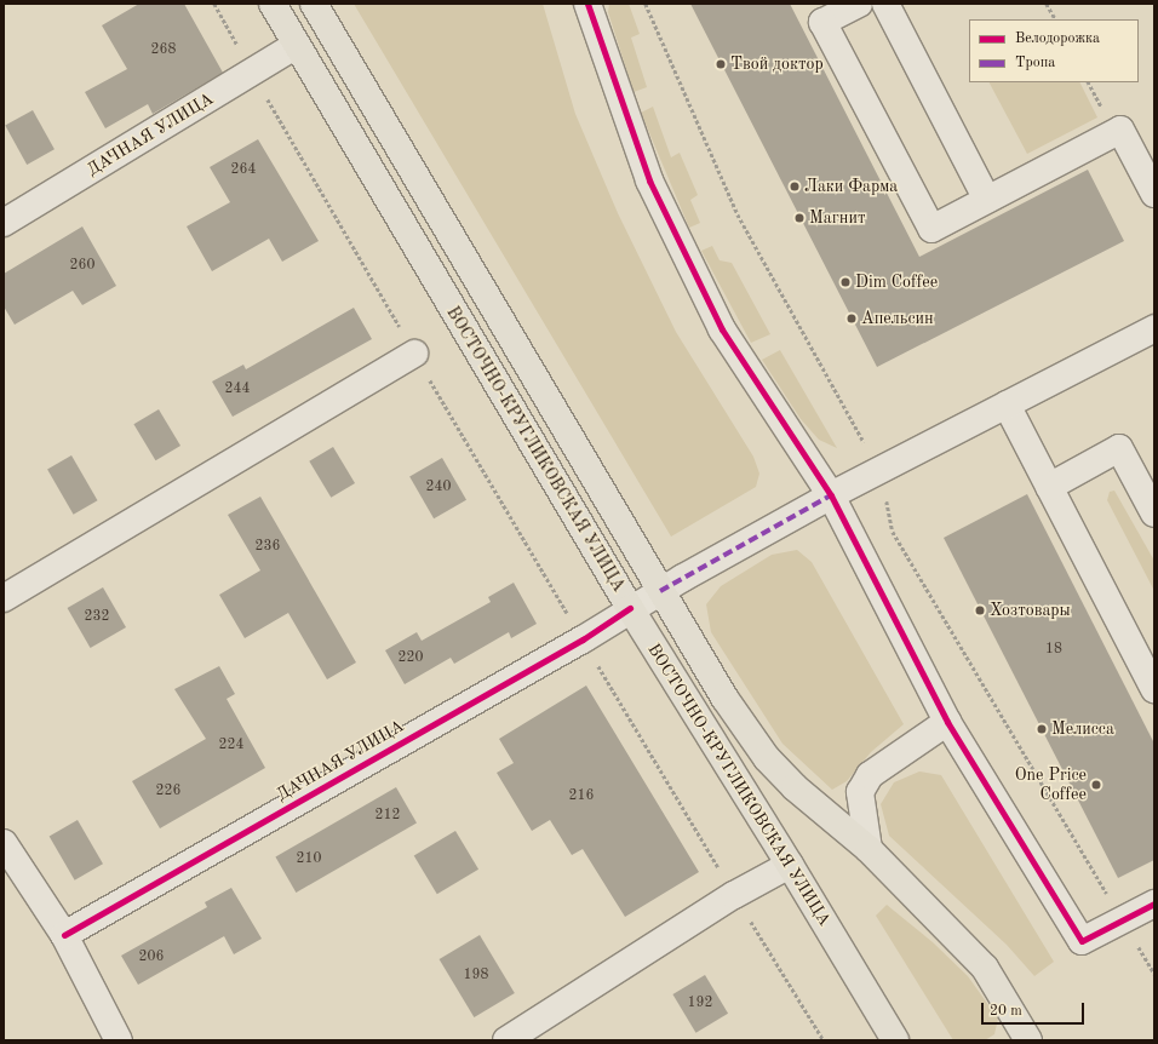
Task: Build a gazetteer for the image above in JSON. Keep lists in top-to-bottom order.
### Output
{
  "streets": {
    "main road": ["ВОСТОЧНО-КРУГЛИКОВСКАЯ УЛИЦА"],
    "street": ["ДАЧНАЯ УЛИЦА"]
  },
  "crossings": [
    ["ДАЧНАЯ УЛИЦА", "ВОСТОЧНО-КРУГЛИКОВСКАЯ УЛИЦА"]
  ],
  "places": [
    "Твой доктор",
    "Лаки Фарма",
    "Магнит",
    "Dim Coffee",
    "Апельсин",
    "Хозтовары",
    "Мелисса",
    "One Price Coffee"
  ],
  "house_numbers": [
    "268",
    "264",
    "260",
    "244",
    "240",
    "236",
    "232",
    "18",
    "220",
    "224",
    "226",
    "216",
    "212",
    "210",
    "206",
    "198",
    "192"
  ],
  "legend": ["Велодорожка", "Тропа"],
  "scale_bar": "20 m"
}
